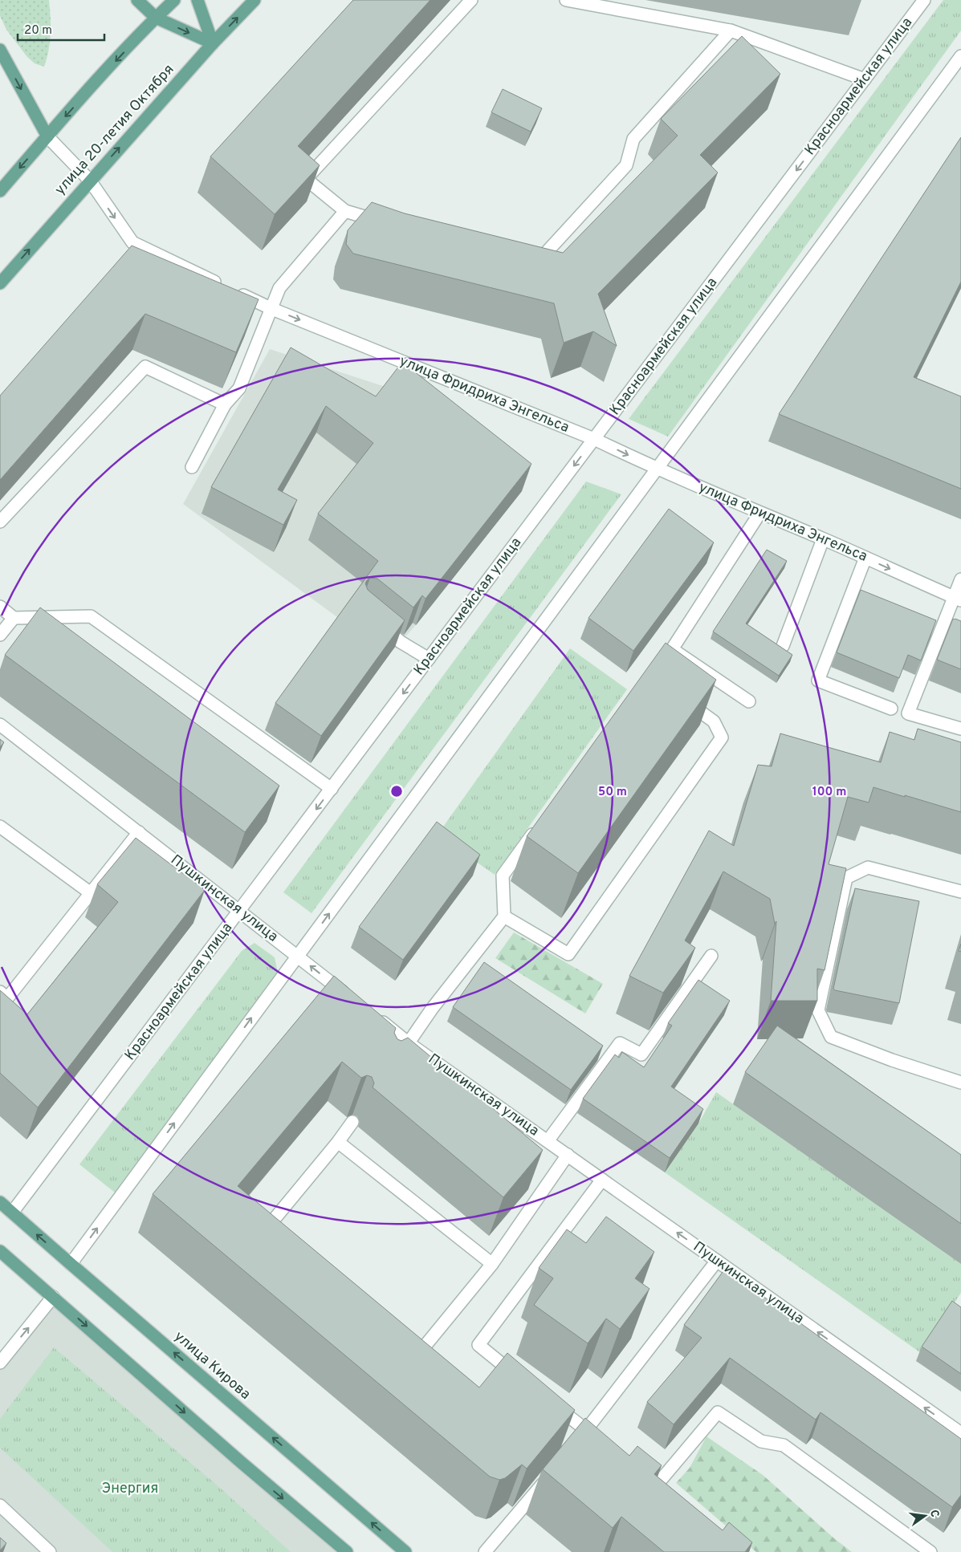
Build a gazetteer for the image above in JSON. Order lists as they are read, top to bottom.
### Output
{
  "streets": {
    "main road": ["улица 20-летия Октября", "улица Кирова"],
    "street": ["Красноармейская улица", "улица Фридриха Энгельса", "Пушкинская улица"]
  },
  "crossings": [
    ["Красноармейская улица", "улица Фридриха Энгельса"],
    ["Красноармейская улица", "Пушкинская улица"],
    ["Красноармейская улица", "улица Кирова"],
    ["улица 20-летия Октября", "улица Фридриха Энгельса"]
  ],
  "one_way": ["улица Фридриха Энгельса", "Пушкинская улица"],
  "parks": ["Энергия"],
  "scale_bar": "20 m",
  "north": "right",
  "rings": ["50 m", "100 m"]
}
